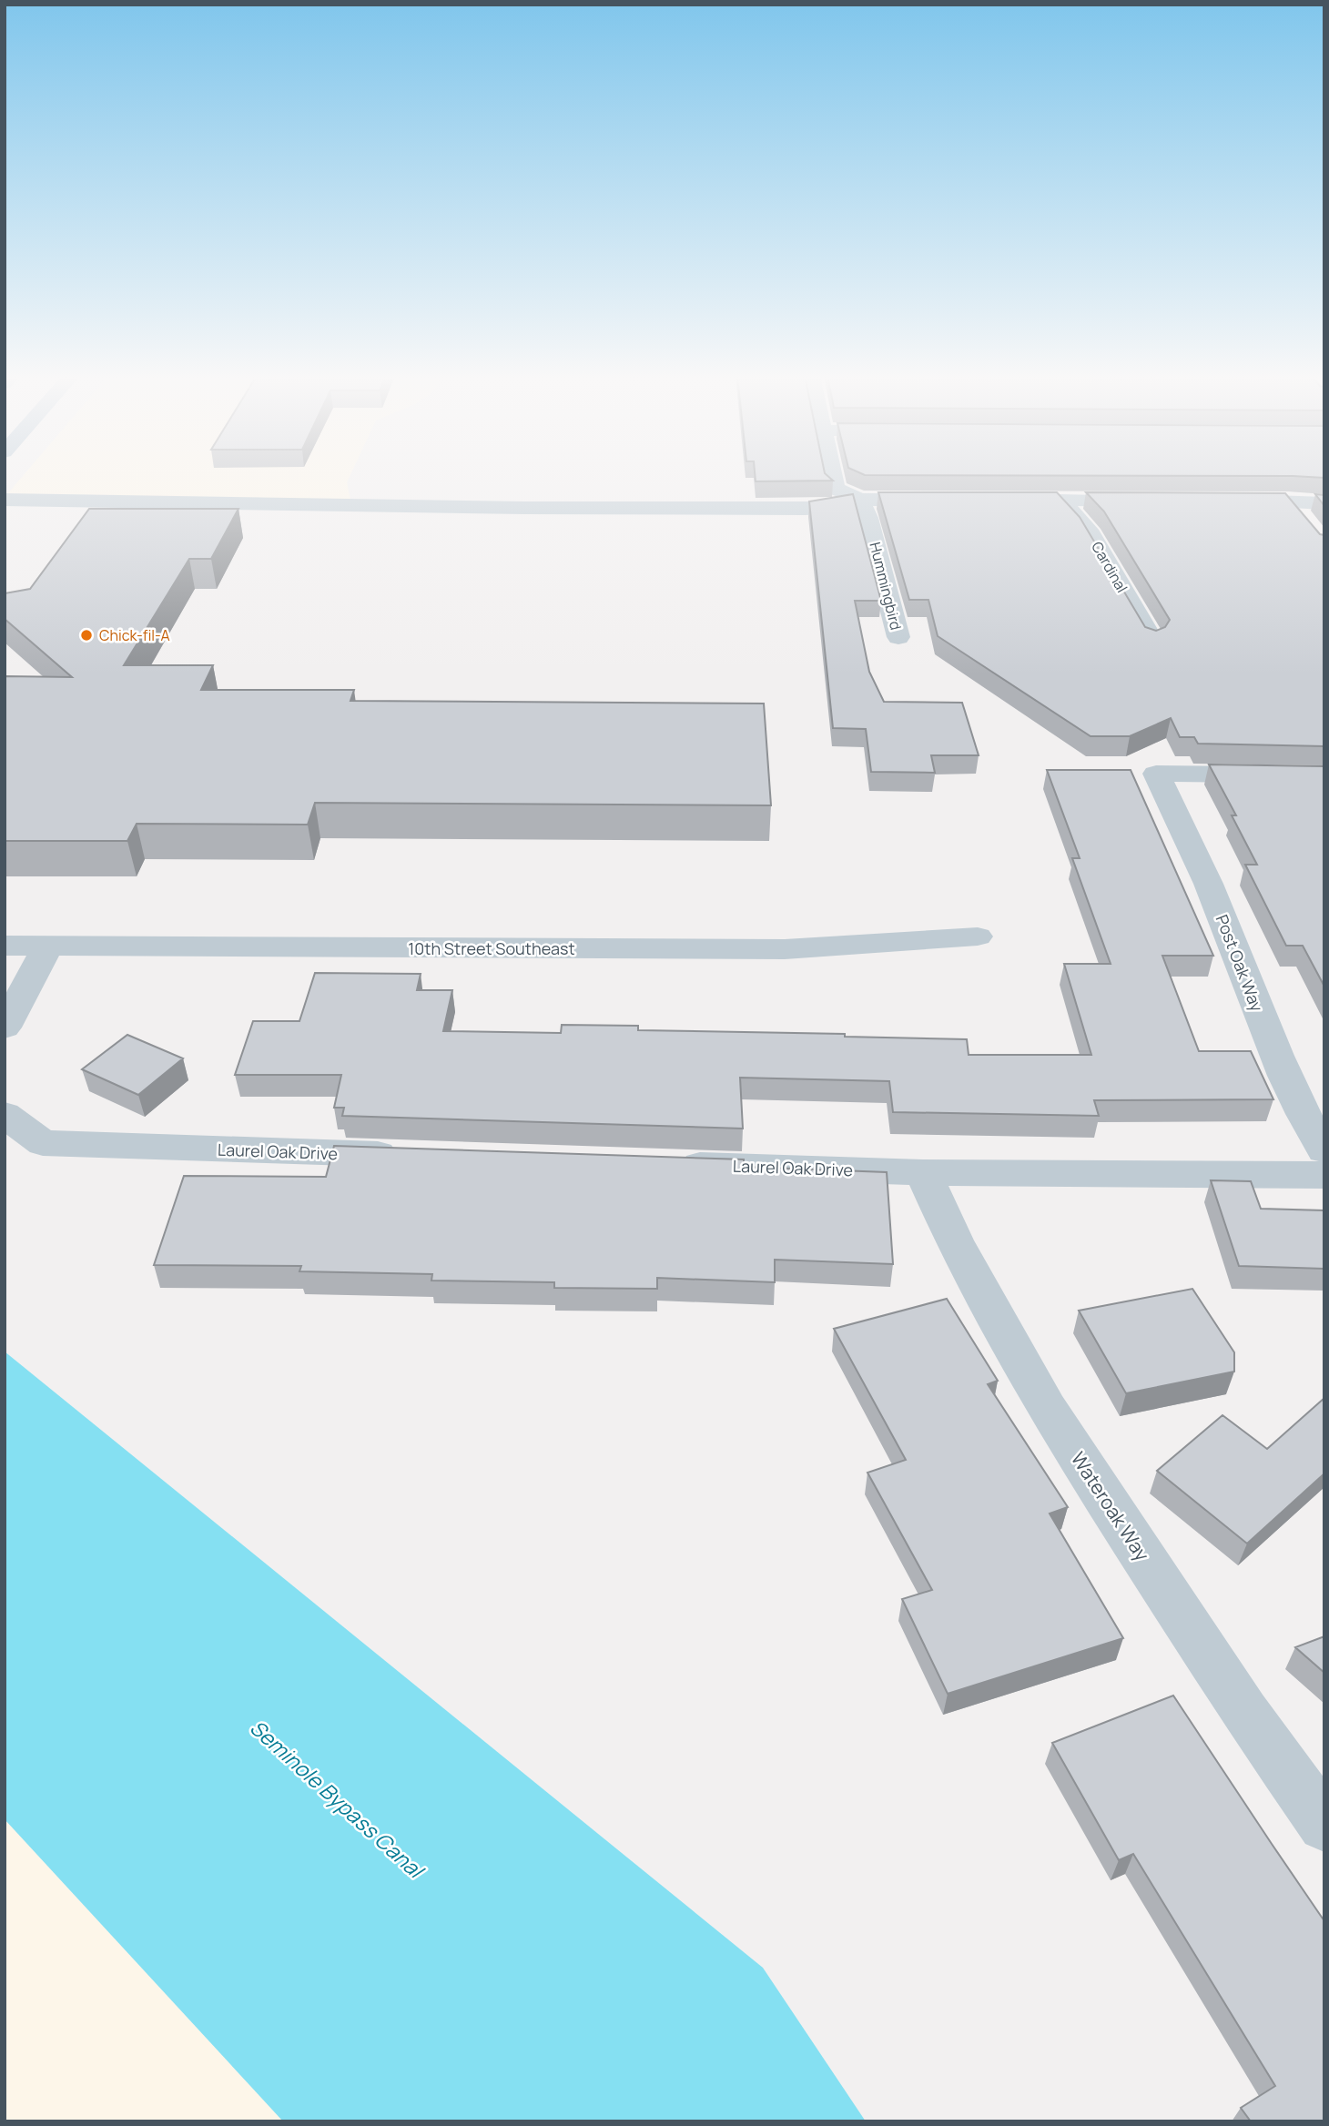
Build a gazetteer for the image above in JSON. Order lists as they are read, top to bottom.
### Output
{
  "streets": {
    "street": [
      "Cardinal",
      "Hummingbird",
      "10th Street Southeast",
      "Post Oak Way",
      "Laurel Oak Drive",
      "Wateroak Way"
    ]
  },
  "crossings": [
    ["Laurel Oak Drive", "Wateroak Way"]
  ],
  "water": ["Seminole Bypass Canal"],
  "places": ["Chick-fil-A"]
}
